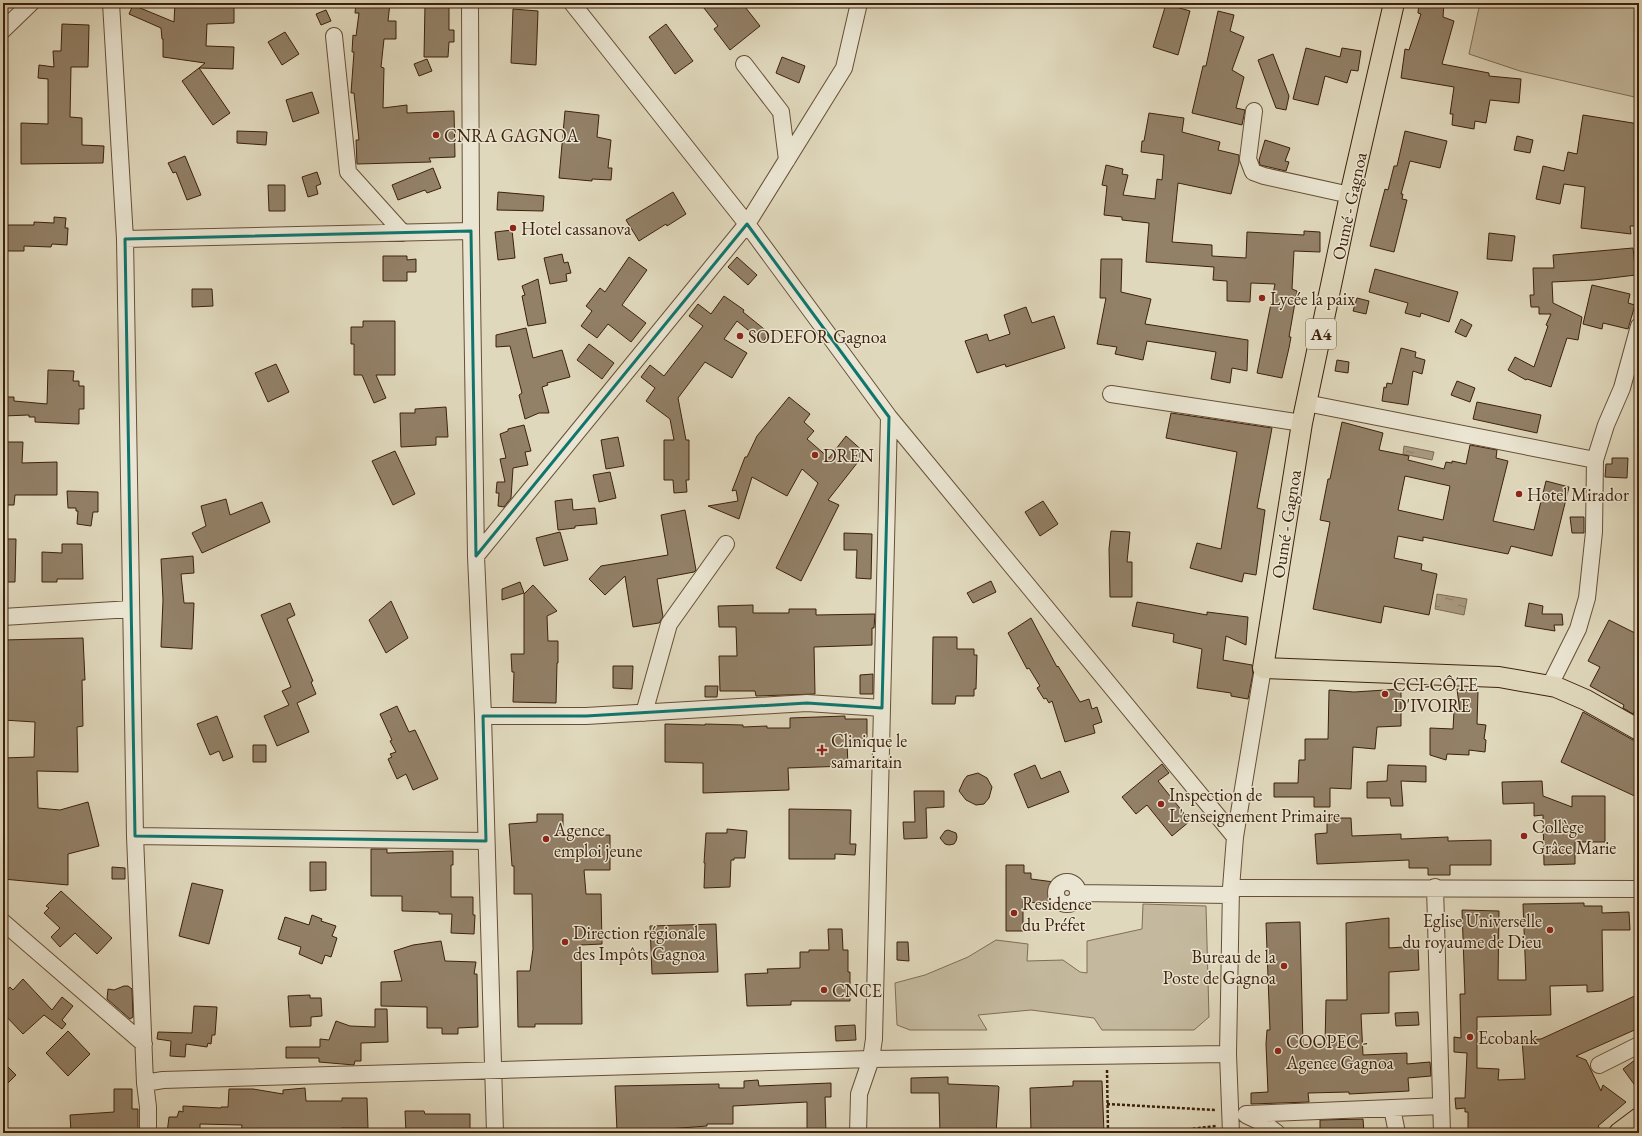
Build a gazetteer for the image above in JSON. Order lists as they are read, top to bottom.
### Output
{
  "streets": {
    "main road": ["Oumé - Gagnoa", "A4"]
  },
  "places": {
    "other": [
      "CNRA GAGNOA",
      "Hotel cassanova",
      "Lycée la paix",
      "SODEFOR Gagnoa",
      "DREN",
      "Hotel Mirador",
      "CCI-CÔTE D'IVOIRE",
      "Inspection de L'enseignement Primaire",
      "Collège Grâce Marie",
      "Agence emploi jeune",
      "Residence du Préfet",
      "Eglise Universelle du royaume de Dieu",
      "Direction régionale des Impôts Gagnoa",
      "Bureau de la Poste de Gagnoa",
      "CNCE",
      "Ecobank",
      "COOPEC - Agence Gagnoa"
    ],
    "health": ["Clinique le samaritain"]
  }
}
